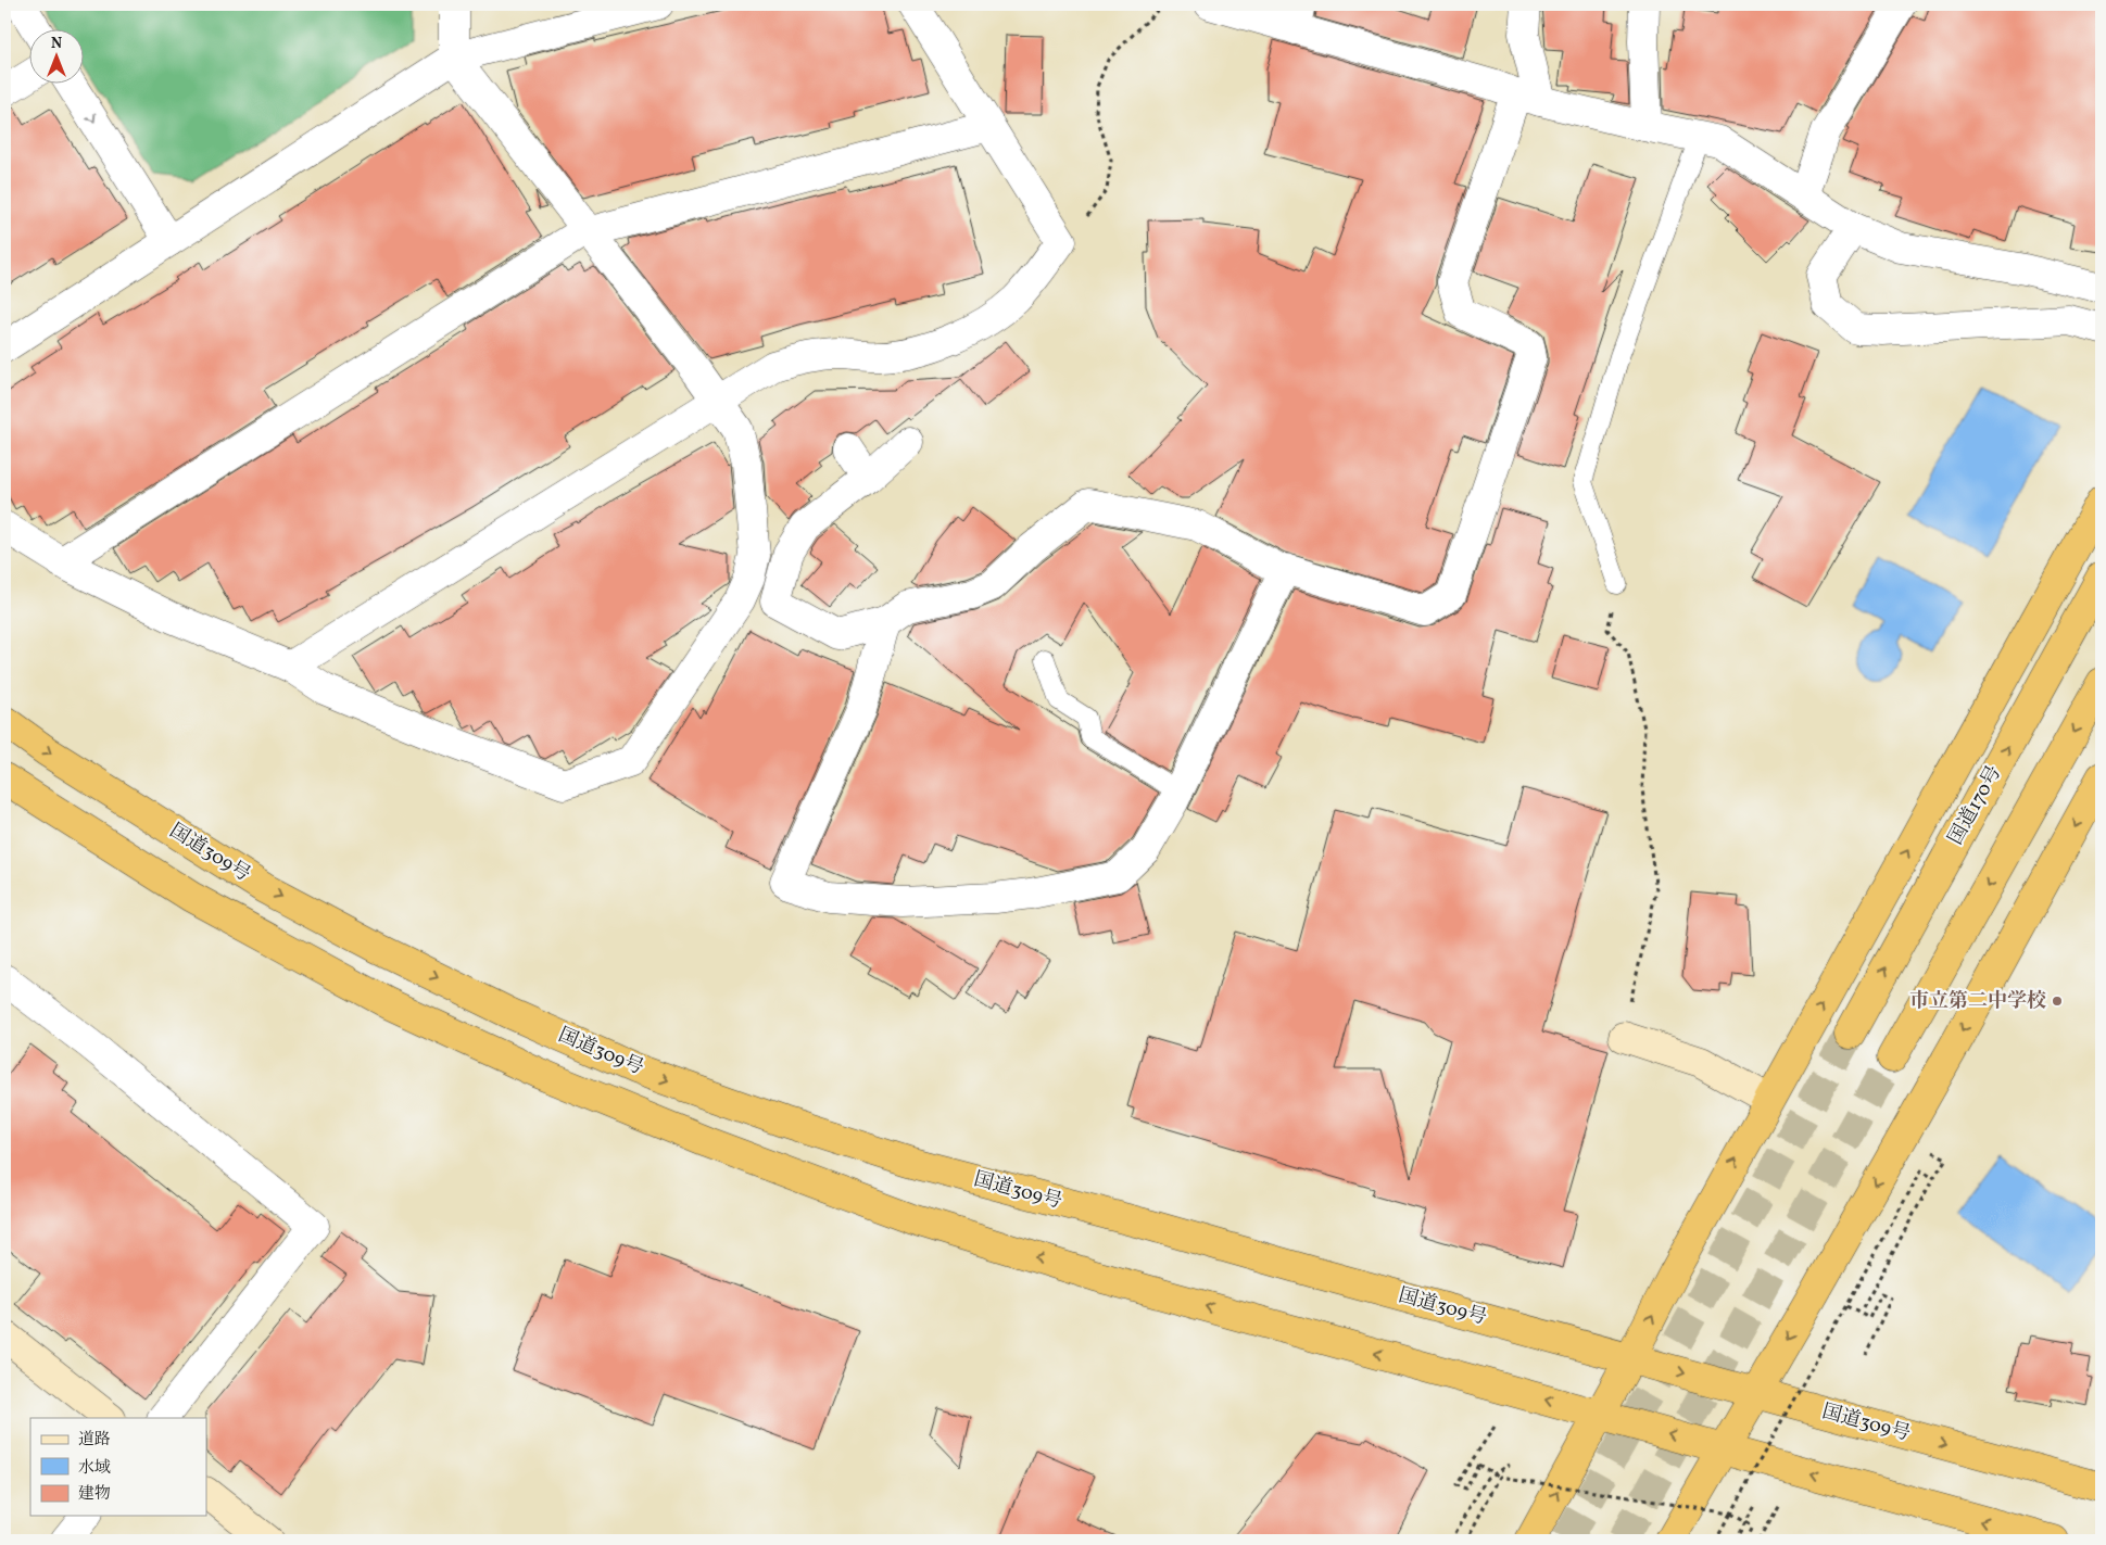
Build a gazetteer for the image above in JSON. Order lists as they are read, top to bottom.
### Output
{
  "streets": {
    "highway": ["国道170号", "国道309号"]
  },
  "places": ["市立第二中学校"],
  "legend": ["道路", "水域", "建物"],
  "north": "top"
}
